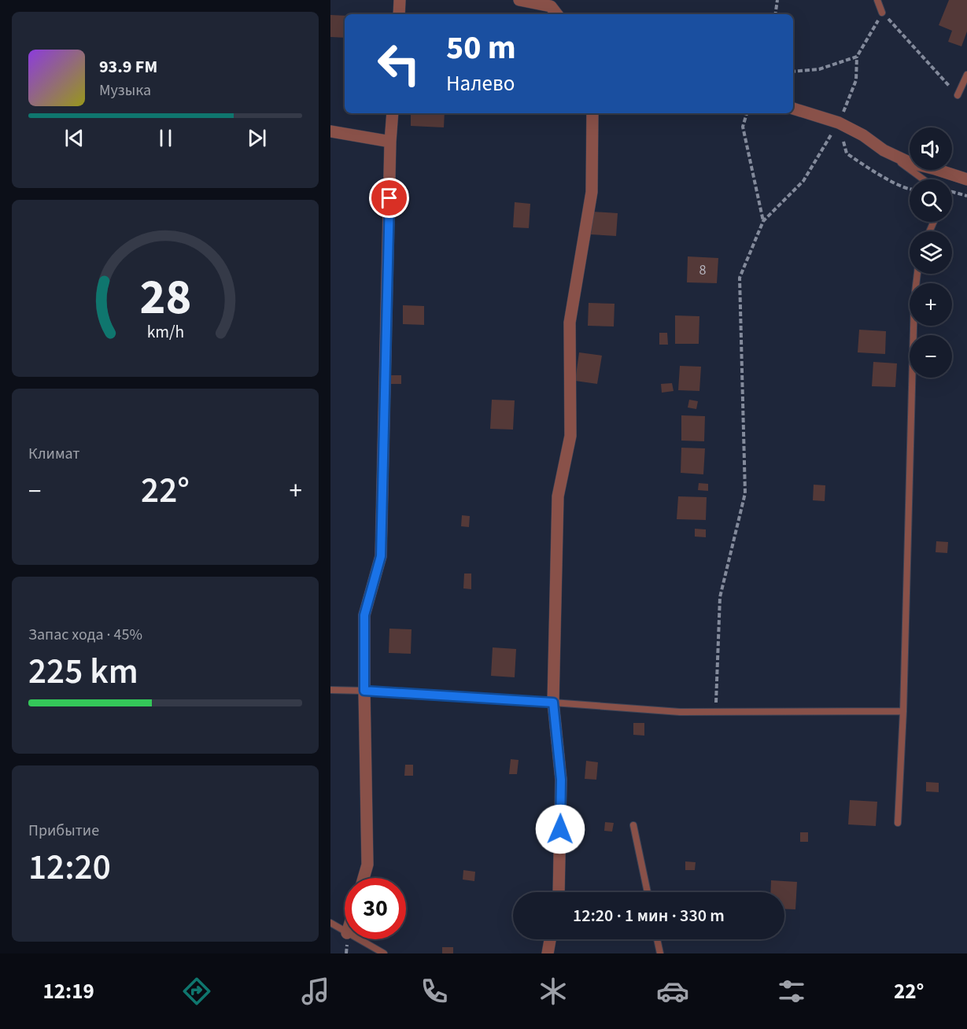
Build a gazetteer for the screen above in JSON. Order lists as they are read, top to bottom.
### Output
{
  "house_numbers": ["8"],
  "page": {
    "turn": ["50 m", "Налево"],
    "song": ["93.9 FM", "Музыка"],
    "map_buttons": ["+", "−"],
    "tile": [
      "Климат",
      ["Запас хода · 45%", "225 km"],
      ["Прибытие", "12:20"]
    ],
    "heat": ["−", "22°", "+"],
    "limit": "30",
    "trip": "12:20 · 1 мин · 330 m",
    "tabs": ["12:19", "22°"],
    "gauge": ["28", "km/h"]
  }
}
